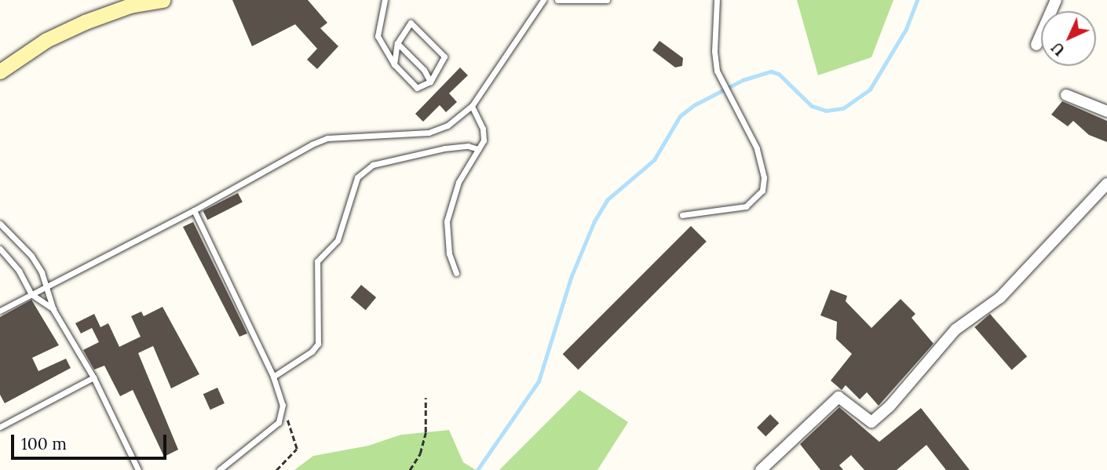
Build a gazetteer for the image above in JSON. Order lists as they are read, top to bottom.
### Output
{
  "scale_bar": "100 m",
  "north": "bottom left"
}
